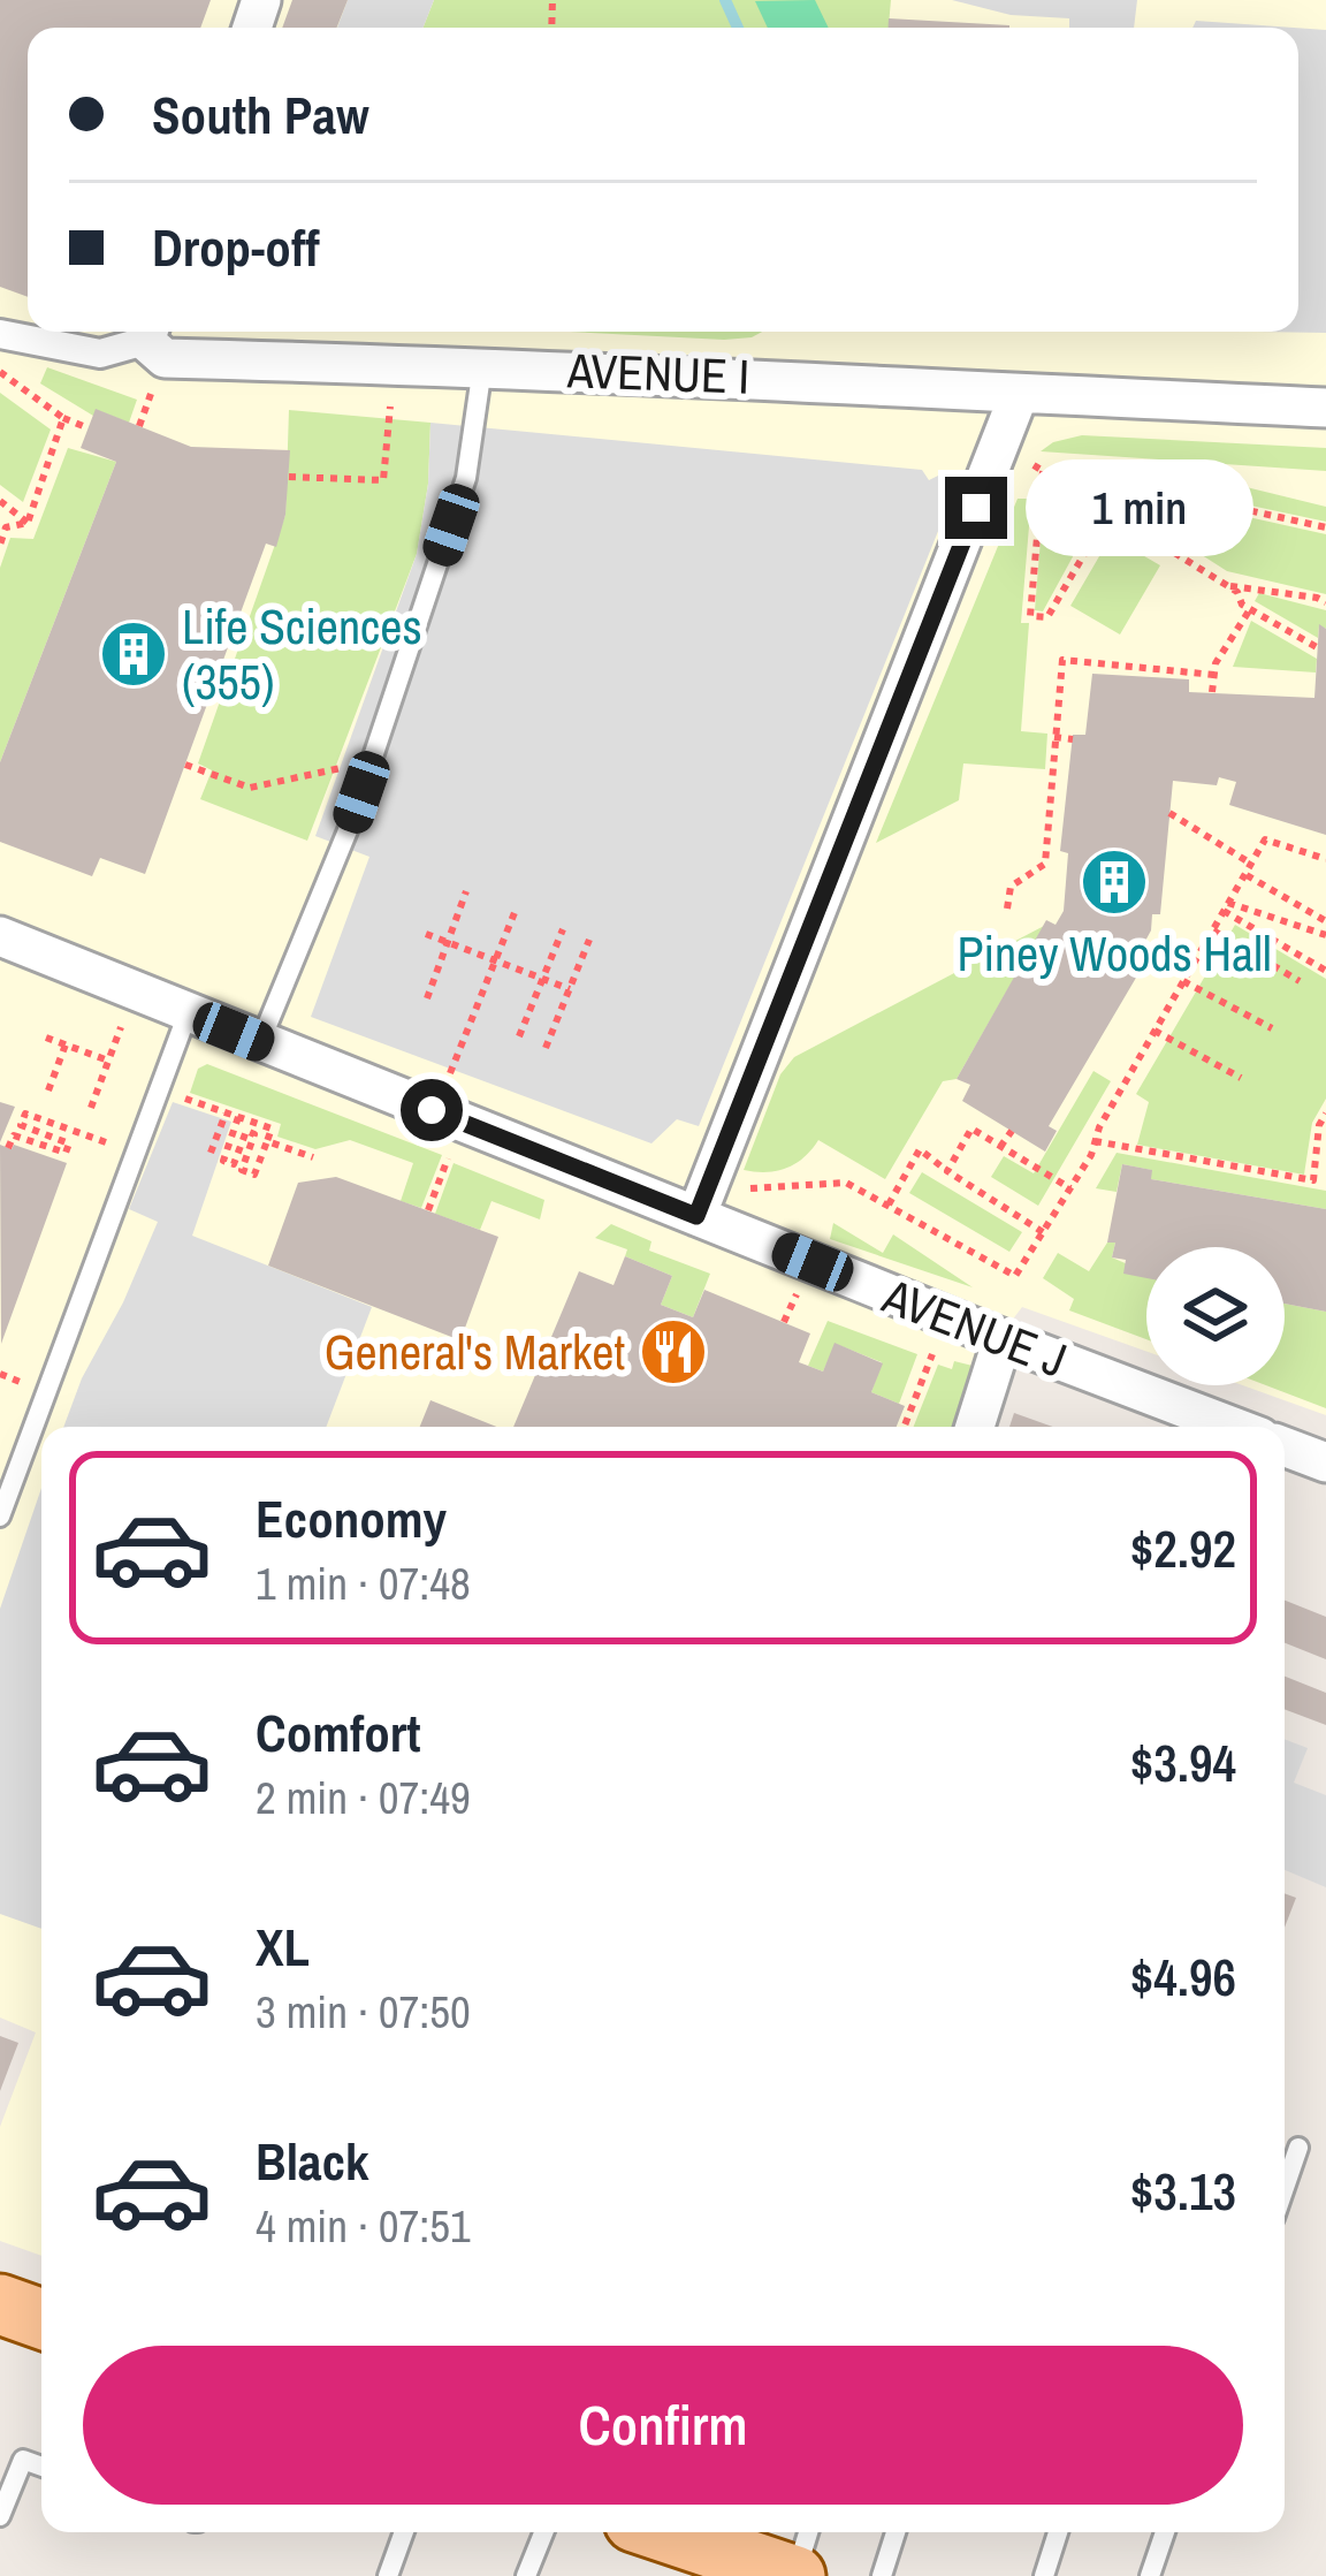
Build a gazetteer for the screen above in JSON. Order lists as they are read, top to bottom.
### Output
{
  "streets": {
    "street": ["AVENUE I", "AVENUE J"]
  },
  "places": {
    "building": ["Life Sciences (355)", "Piney Woods Hall"],
    "restaurant": ["General's Market"]
  },
  "page": {
    "banner": ["South Paw", "Drop-off"],
    "bubble": "1 min",
    "list": [
      {
        "name": "Economy",
        "note": "1 min · 07:48",
        "value": "$2.92"
      },
      {
        "name": "Comfort",
        "note": "2 min · 07:49",
        "value": "$3.94"
      },
      {
        "name": "XL",
        "note": "3 min · 07:50",
        "value": "$4.96"
      },
      {
        "name": "Black",
        "note": "4 min · 07:51",
        "value": "$3.13"
      }
    ],
    "buttons": "Confirm"
  }
}
